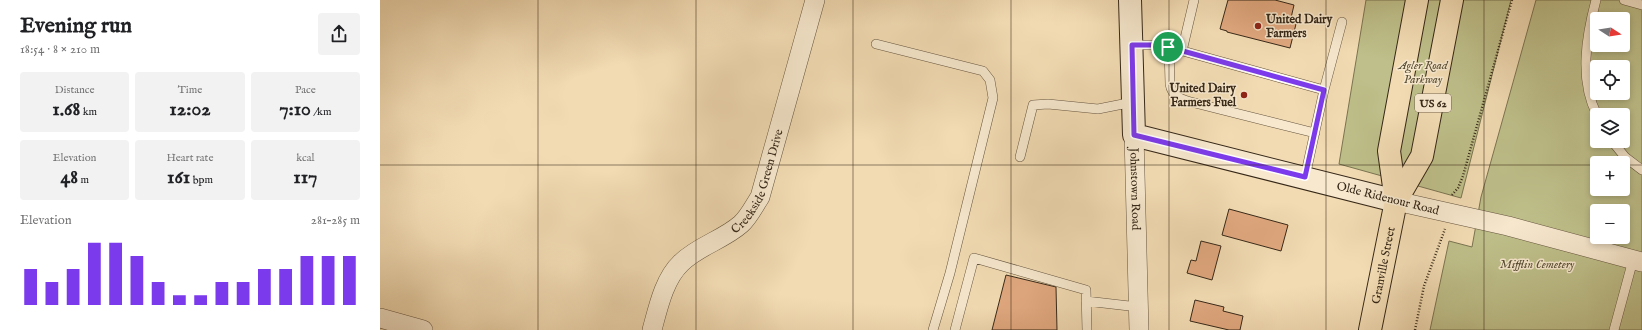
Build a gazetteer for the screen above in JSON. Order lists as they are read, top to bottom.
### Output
{
  "streets": {
    "highway": ["US 62", "Granville Street"],
    "street": ["Creekside Green Drive", "Johnstown Road", "Olde Ridenour Road"]
  },
  "crossings": [
    ["US 62", "Olde Ridenour Road"],
    ["US 62", "Granville Street"],
    ["Johnstown Road", "Olde Ridenour Road"],
    ["Olde Ridenour Road", "Granville Street"]
  ],
  "parks": ["Agler Road Parkway", "Mifflin Cemetery"],
  "places": ["United Dairy Farmers", "United Dairy Farmers Fuel"],
  "north": "right",
  "page": {
    "heading": ["Evening run", "18:54 · 8 × 210 m"],
    "map_buttons": ["+", "−"],
    "stats": [
      ["Distance", "1.68 km"],
      ["Time", "12:02"],
      ["Pace", "7:10 /km"],
      ["Elevation", "48 m"],
      ["Heart rate", "161 bpm"],
      ["kcal", "117"]
    ],
    "chart": ["Elevation", "281–285 m"]
  }
}
